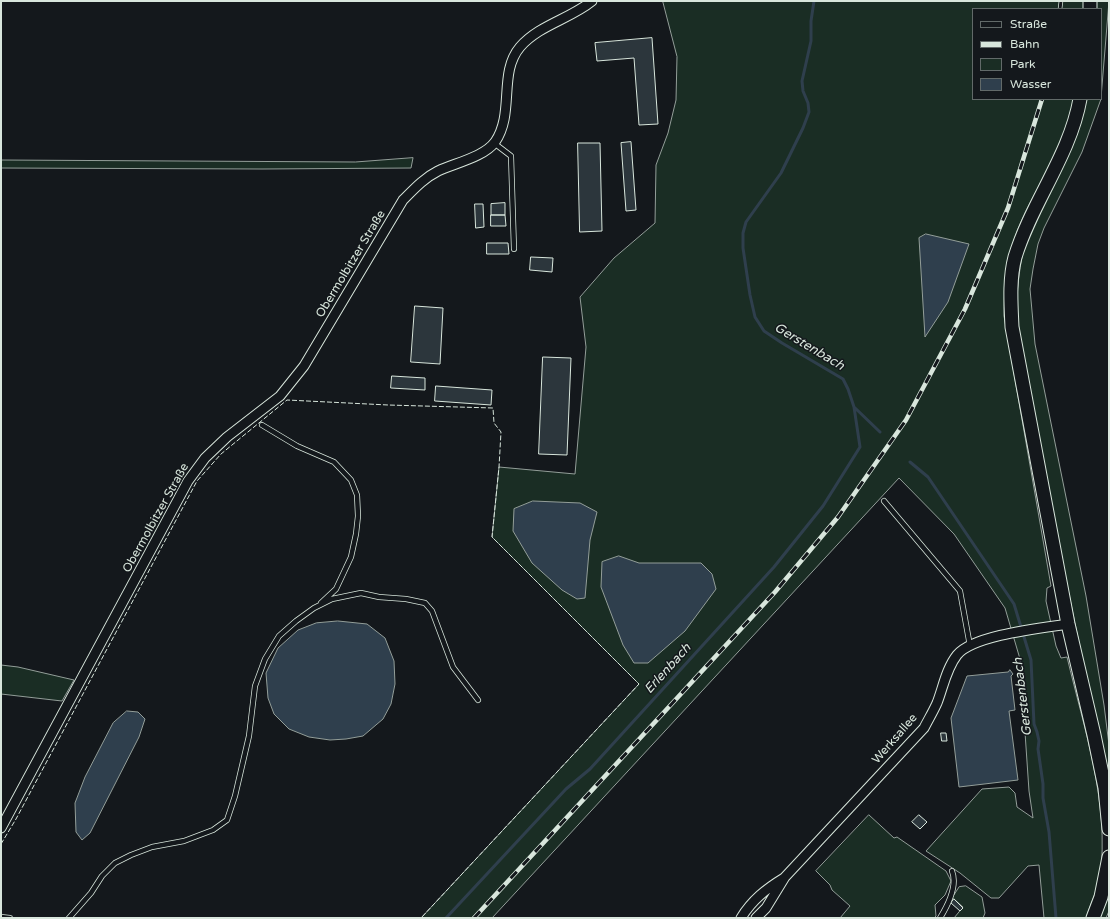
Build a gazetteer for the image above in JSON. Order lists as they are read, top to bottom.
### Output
{
  "streets": {
    "street": ["Obermolbitzer Straße", "Werksallee"]
  },
  "water": ["Gerstenbach", "Erlenbach"],
  "legend": [
    "Straße",
    "Bahn",
    "Park",
    "Wasser"
  ]
}
